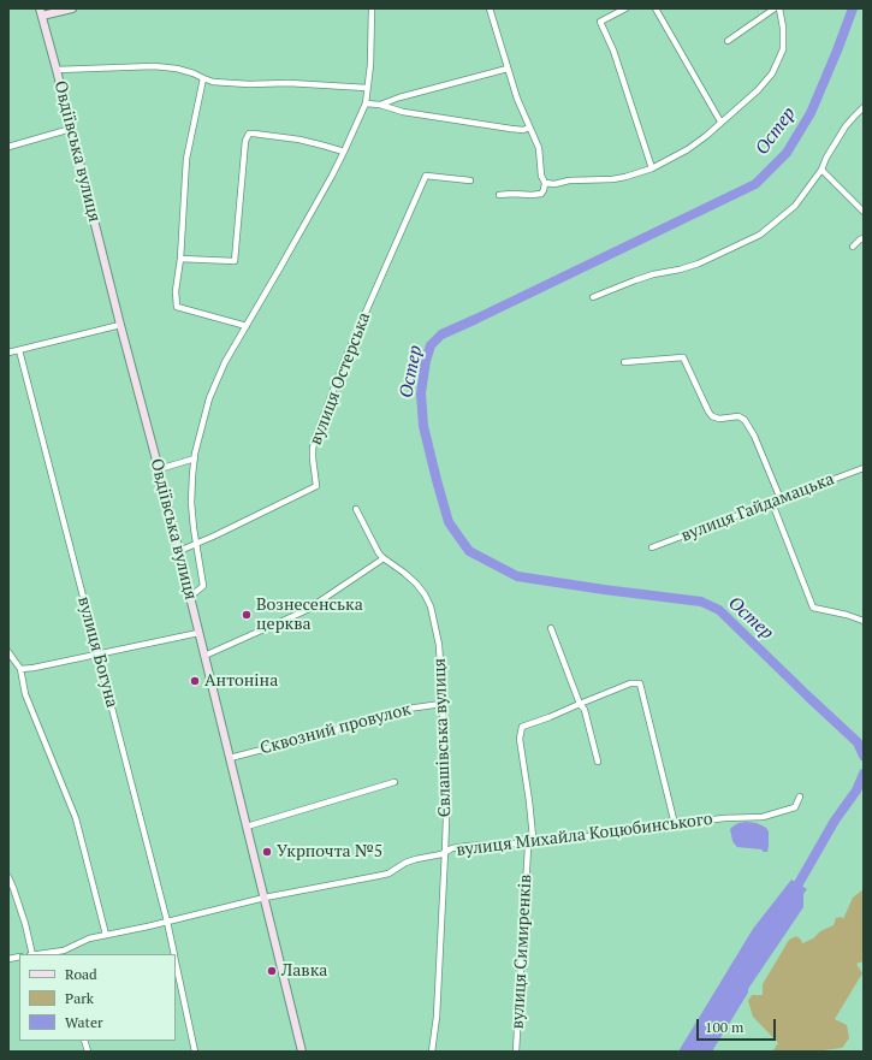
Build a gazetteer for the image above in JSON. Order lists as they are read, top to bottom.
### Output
{
  "streets": {
    "main road": ["Овдіївська вулиця"],
    "street": [
      "вулиця Остерська",
      "вулиця Гайдамацька",
      "вулиця Богуна",
      "Сквозний провулок",
      "Євлашівська вулиця",
      "вулиця Михайла Коцюбинського",
      "вулиця Симиренків"
    ]
  },
  "crossings": [
    ["Овдіївська вулиця", "вулиця Остерська"],
    ["Овдіївська вулиця", "Сквозний провулок"],
    ["Овдіївська вулиця", "вулиця Михайла Коцюбинського"],
    ["вулиця Богуна", "вулиця Михайла Коцюбинського"],
    ["Сквозний провулок", "Євлашівська вулиця"],
    ["Євлашівська вулиця", "вулиця Михайла Коцюбинського"],
    ["вулиця Михайла Коцюбинського", "вулиця Симиренків"]
  ],
  "water": ["Остер"],
  "places": [
    "Вознесенська церква",
    "Антоніна",
    "Укрпочта №5",
    "Лавка"
  ],
  "legend": ["Road", "Park", "Water"],
  "scale_bar": "100 m"
}
